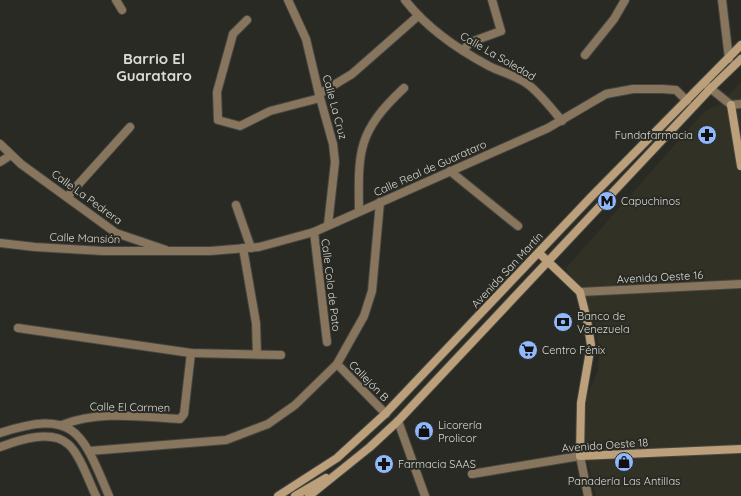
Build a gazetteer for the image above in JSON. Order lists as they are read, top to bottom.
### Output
{
  "streets": {
    "main road": ["Avenida San Martín", "Avenida Oeste 18"],
    "street": [
      "Calle La Soledad",
      "Calle La Cruz",
      "Calle Real de Guarataro",
      "Calle La Pedrera",
      "Calle Mansión",
      "Avenida Oeste 16",
      "Calle Cola de Pato",
      "Callejón B",
      "Calle El Carmen"
    ]
  },
  "crossings": [
    ["Calle La Soledad", "Calle Real de Guarataro"],
    ["Calle La Cruz", "Calle Real de Guarataro"],
    ["Calle Real de Guarataro", "Calle La Pedrera"],
    ["Calle Real de Guarataro", "Calle Mansión"],
    ["Calle Real de Guarataro", "Avenida San Martín"],
    ["Calle Real de Guarataro", "Calle Cola de Pato"],
    ["Calle La Pedrera", "Calle Mansión"],
    ["Avenida San Martín", "Callejón B"]
  ],
  "districts": ["Barrio El Guarataro"],
  "places": {
    "pharmacy": ["Fundafarmacia", "Farmacia SAAS"],
    "metro station": ["Capuchinos"],
    "bank": ["Banco de Venezuela"],
    "supermarket": ["Centro Fénix"],
    "shop": ["Licorería Prolicor", "Panadería Las Antillas"]
  }
}
